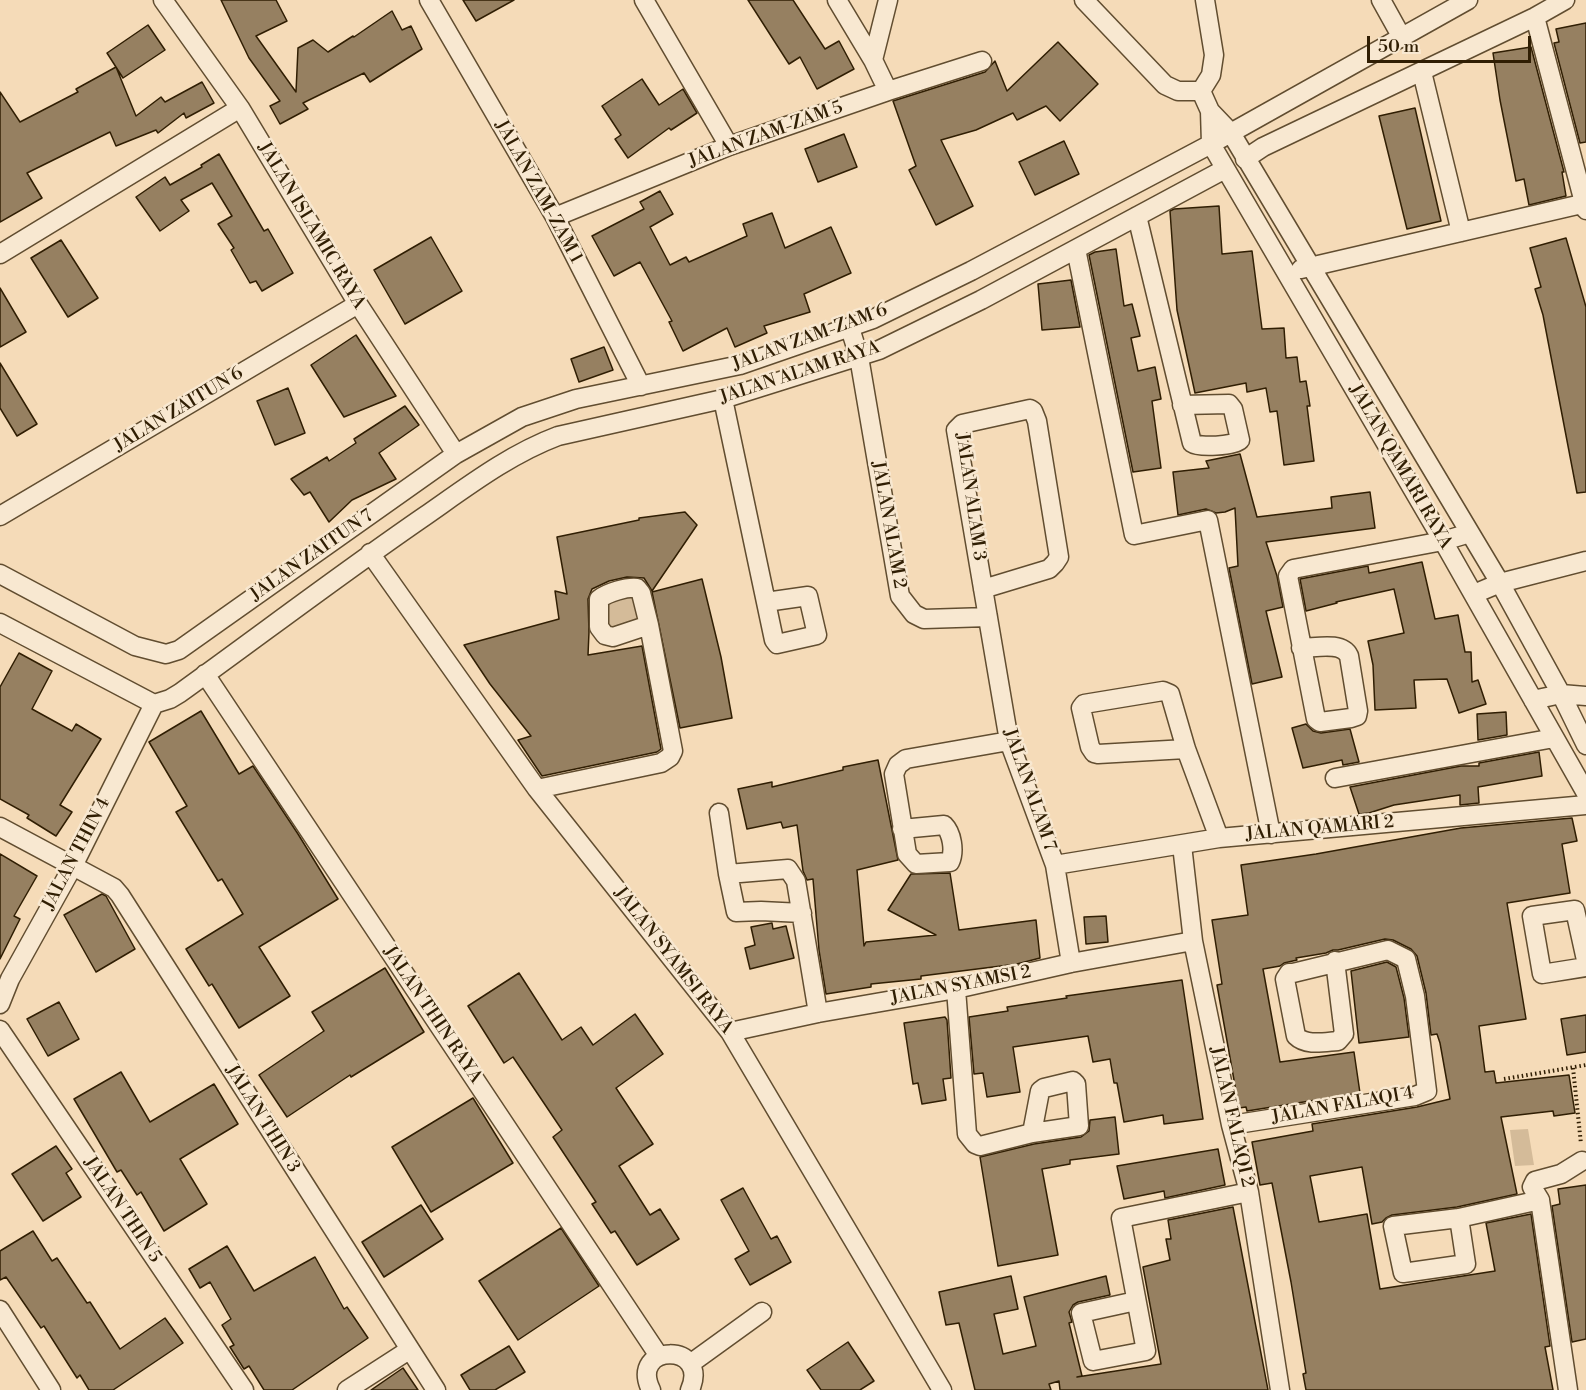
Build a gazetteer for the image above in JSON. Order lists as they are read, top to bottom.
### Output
{
  "streets": {
    "street": [
      "JALAN ZAM-ZAM 5",
      "JALAN ZAM-ZAM 1",
      "JALAN ISLAMIC RAYA",
      "JALAN ZAM-ZAM 6",
      "JALAN ALAM RAYA",
      "JALAN ZAITUN 6",
      "JALAN QAMARI RAYA",
      "JALAN ALAM 3",
      "JALAN ALAM 2",
      "JALAN ZAITUN 7",
      "JALAN ALAM 7",
      "JALAN QAMARI 2",
      "JALAN THIN 4",
      "JALAN SYAMSI RAYA",
      "JALAN SYAMSI 2",
      "JALAN THIN RAYA",
      "JALAN FALAQI 4",
      "JALAN FALAQI 2",
      "JALAN THIN 3",
      "JALAN THIN 5"
    ]
  },
  "crossings": [
    ["JALAN ZAM-ZAM 5", "JALAN ZAM-ZAM 1"],
    ["JALAN ZAM-ZAM 1", "JALAN ZAM-ZAM 6"],
    ["JALAN ISLAMIC RAYA", "JALAN ZAM-ZAM 6"],
    ["JALAN ISLAMIC RAYA", "JALAN ZAITUN 6"],
    ["JALAN ISLAMIC RAYA", "JALAN ZAITUN 7"],
    ["JALAN ZAM-ZAM 6", "JALAN QAMARI RAYA"],
    ["JALAN ZAM-ZAM 6", "JALAN ALAM 2"],
    ["JALAN ZAM-ZAM 6", "JALAN ZAITUN 7"],
    ["JALAN ALAM RAYA", "JALAN QAMARI RAYA"],
    ["JALAN ALAM RAYA", "JALAN ALAM 2"],
    ["JALAN ALAM RAYA", "JALAN THIN 4"],
    ["JALAN ALAM RAYA", "JALAN SYAMSI RAYA"],
    ["JALAN ALAM RAYA", "JALAN THIN RAYA"],
    ["JALAN ALAM 3", "JALAN ALAM 2"],
    ["JALAN ALAM 3", "JALAN ALAM 7"],
    ["JALAN ALAM 2", "JALAN ALAM 7"],
    ["JALAN ALAM 7", "JALAN QAMARI 2"],
    ["JALAN ALAM 7", "JALAN SYAMSI 2"],
    ["JALAN QAMARI 2", "JALAN FALAQI 2"],
    ["JALAN THIN 4", "JALAN THIN 3"],
    ["JALAN SYAMSI RAYA", "JALAN SYAMSI 2"],
    ["JALAN SYAMSI 2", "JALAN FALAQI 2"],
    ["JALAN FALAQI 4", "JALAN FALAQI 2"]
  ],
  "scale_bar": "50 m"
}
